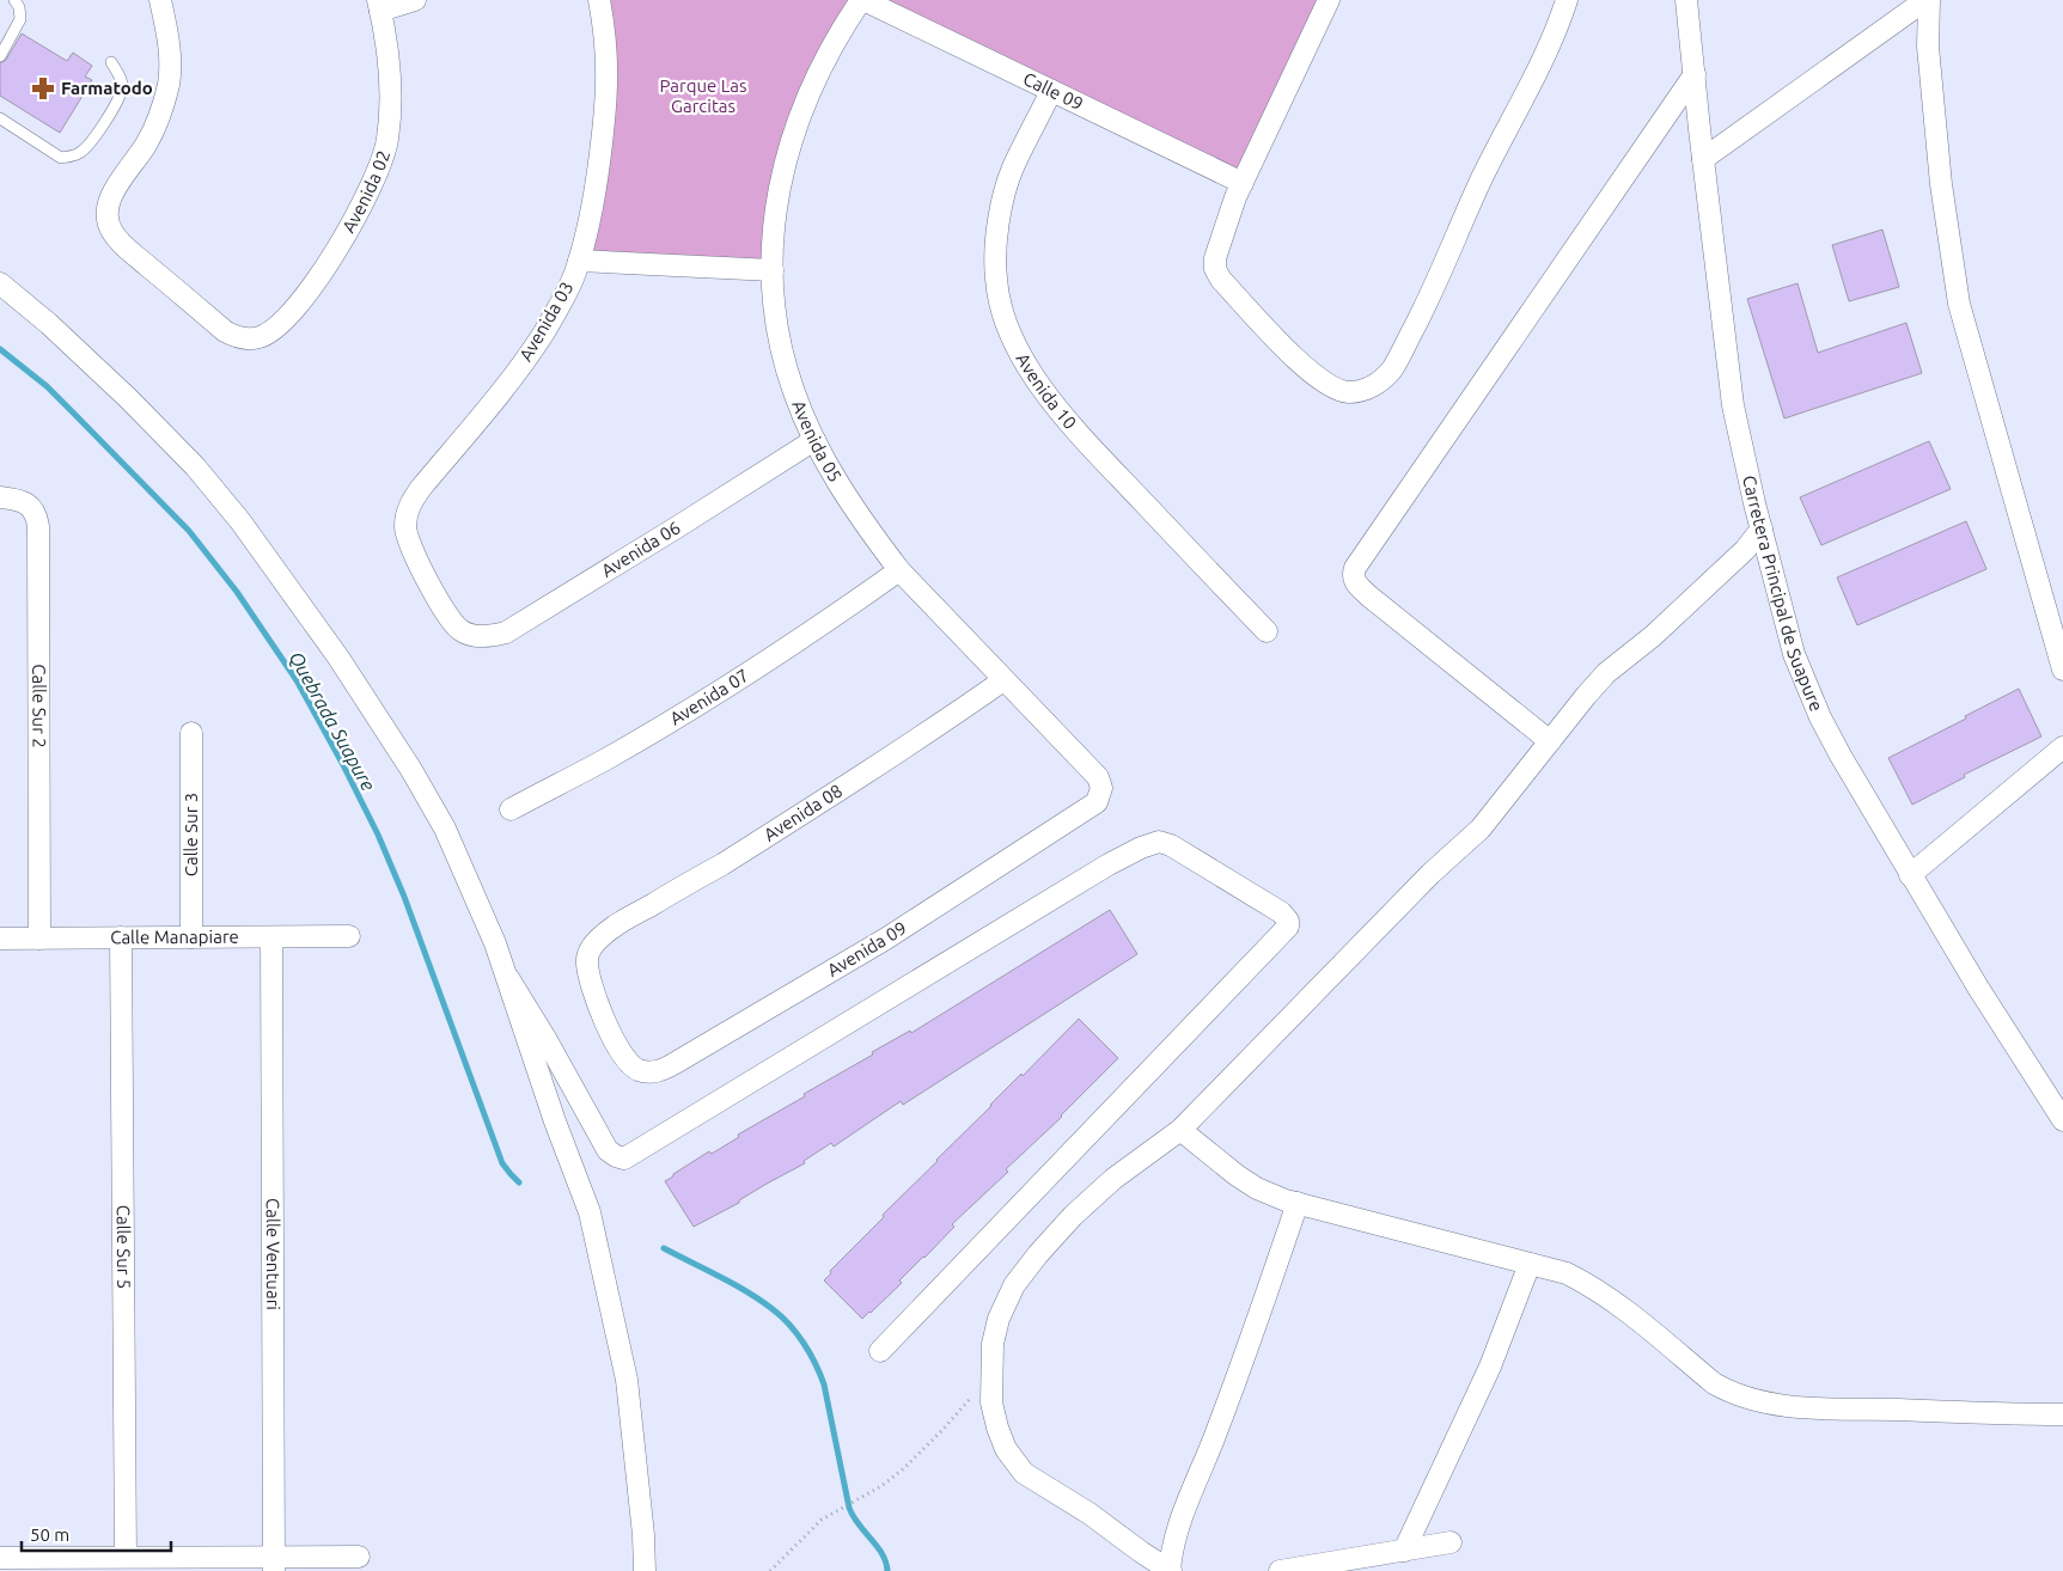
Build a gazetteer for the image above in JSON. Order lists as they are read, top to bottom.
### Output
{
  "streets": {
    "street": [
      "Calle 09",
      "Avenida 02",
      "Avenida 03",
      "Avenida 10",
      "Avenida 05",
      "Avenida 06",
      "Carretera Principal de Suapure",
      "Avenida 07",
      "Calle Sur 2",
      "Avenida 08",
      "Calle Sur 3",
      "Calle Manapiare",
      "Avenida 09",
      "Calle Sur 5",
      "Calle Ventuari"
    ]
  },
  "crossings": [
    ["Calle 09", "Avenida 10"],
    ["Calle 09", "Avenida 05"],
    ["Avenida 03", "Avenida 06"],
    ["Avenida 05", "Avenida 06"],
    ["Avenida 05", "Avenida 07"],
    ["Avenida 05", "Avenida 08"],
    ["Avenida 05", "Avenida 09"],
    ["Calle Sur 2", "Calle Manapiare"],
    ["Avenida 08", "Avenida 09"],
    ["Calle Sur 3", "Calle Manapiare"],
    ["Calle Manapiare", "Calle Sur 5"],
    ["Calle Manapiare", "Calle Ventuari"]
  ],
  "water": ["Quebrada Suapure"],
  "parks": ["Parque Las Garcitas"],
  "places": {
    "pharmacy": ["Farmatodo"]
  },
  "scale_bar": "50 m"
}
